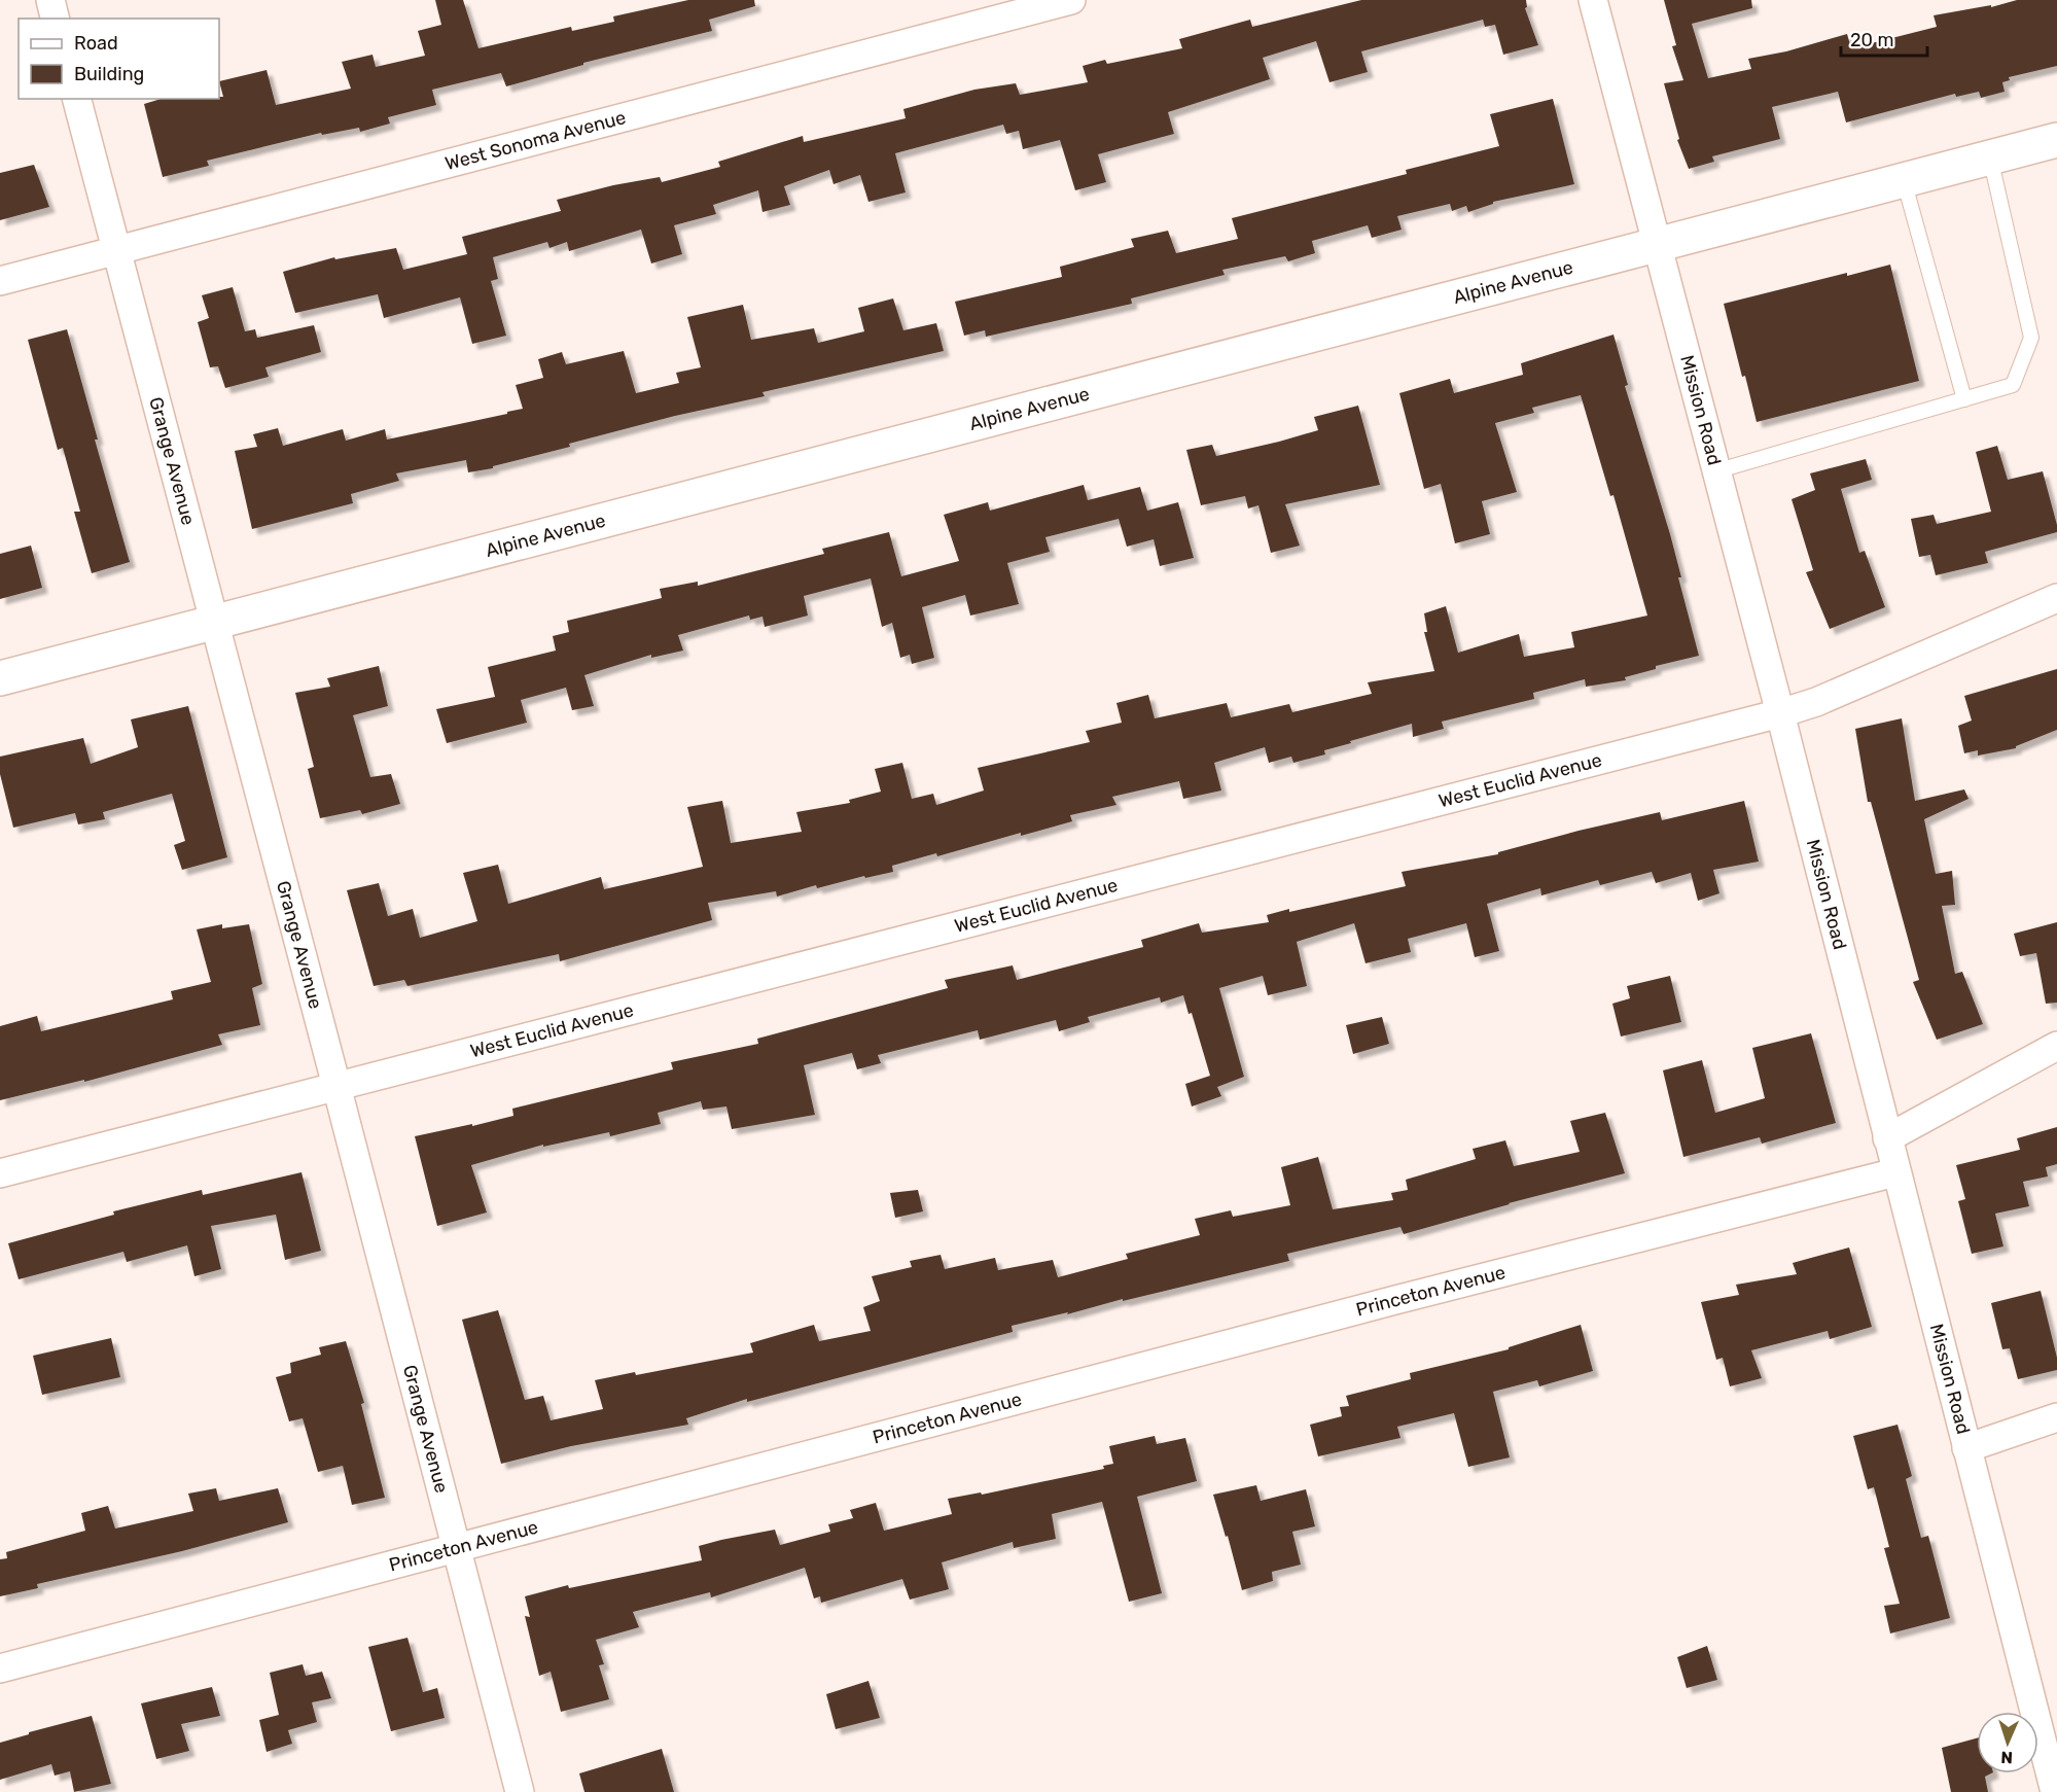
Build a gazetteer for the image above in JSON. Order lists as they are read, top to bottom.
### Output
{
  "streets": {
    "street": [
      "West Sonoma Avenue",
      "Alpine Avenue",
      "Mission Road",
      "Grange Avenue",
      "West Euclid Avenue",
      "Princeton Avenue"
    ]
  },
  "crossings": [
    ["West Sonoma Avenue", "Grange Avenue"],
    ["Alpine Avenue", "Mission Road"],
    ["Alpine Avenue", "Grange Avenue"],
    ["Mission Road", "West Euclid Avenue"],
    ["Mission Road", "Princeton Avenue"],
    ["Grange Avenue", "West Euclid Avenue"],
    ["Grange Avenue", "Princeton Avenue"]
  ],
  "legend": ["Road", "Building"],
  "scale_bar": "20 m",
  "north": "bottom"
}
